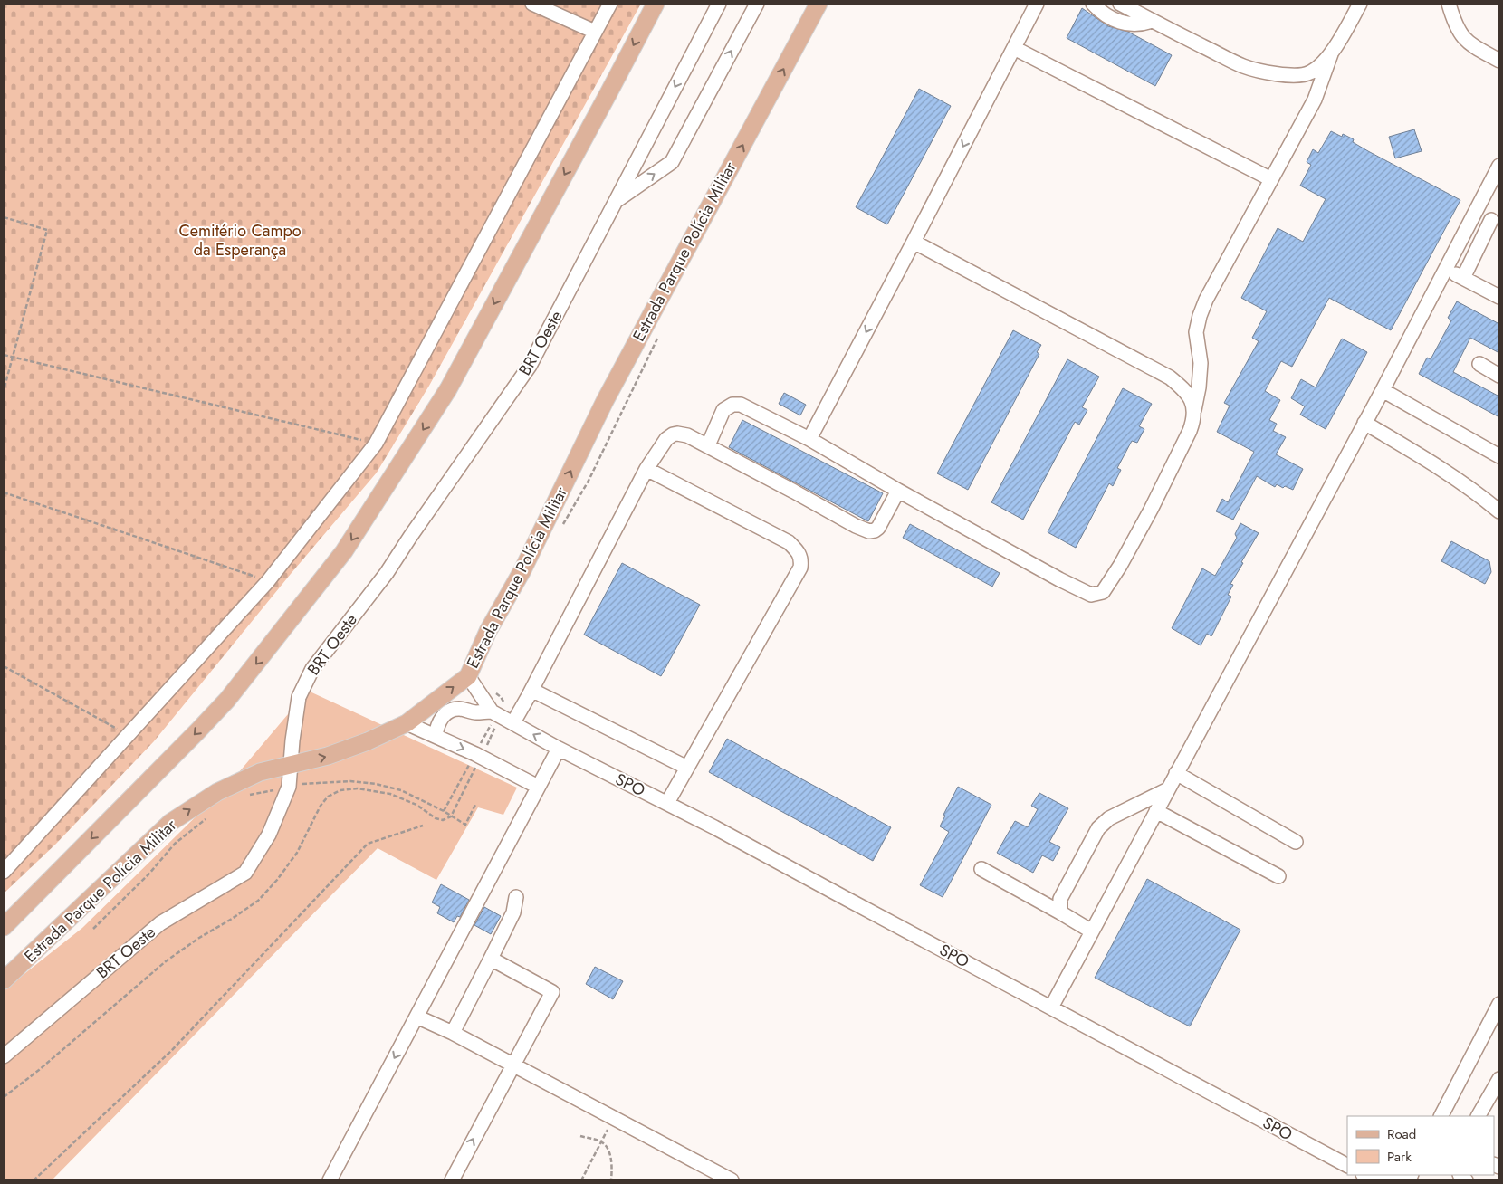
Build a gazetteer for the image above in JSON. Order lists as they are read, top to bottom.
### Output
{
  "streets": {
    "main road": ["Estrada Parque Polícia Militar"],
    "street": ["BRT Oeste", "SPO"]
  },
  "crossings": [
    ["Estrada Parque Polícia Militar", "BRT Oeste"]
  ],
  "parks": ["Cemitério Campo da Esperança"],
  "legend": ["Road", "Park"]
}
